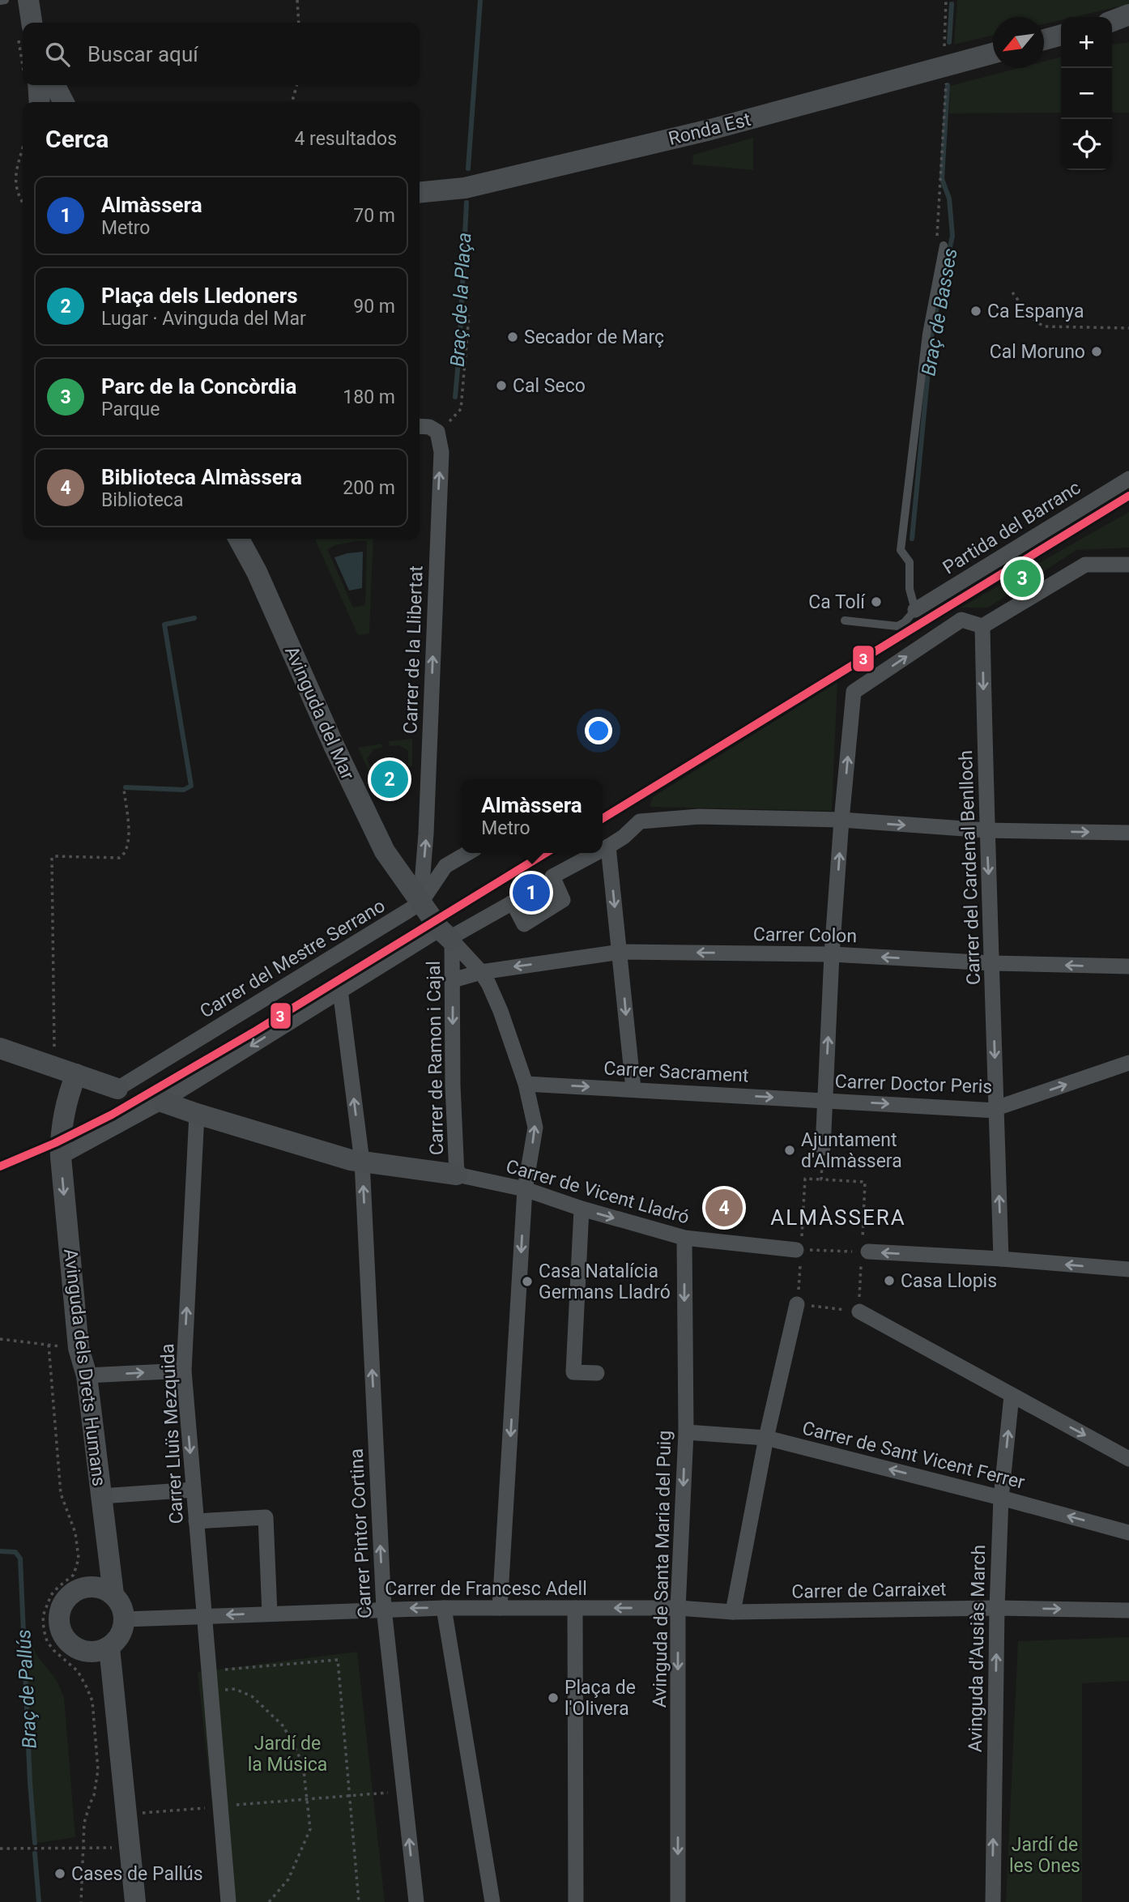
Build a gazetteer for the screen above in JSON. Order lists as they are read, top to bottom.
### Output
{
  "streets": {
    "street": [
      "Ronda Est",
      "Partida del Barranc",
      "Carrer de la Llibertat",
      "Avinguda del Mar",
      "Carrer del Cardenal Benlloch",
      "Carrer Colon",
      "Carrer del Mestre Serrano",
      "Carrer de Ramon i Cajal",
      "Carrer Sacrament",
      "Carrer Doctor Peris",
      "Carrer de Vicent Lladró",
      "Avinguda dels Drets Humans",
      "Carrer Lluïs Mezquida",
      "Carrer de Sant Vicent Ferrer",
      "Carrer Pintor Cortina",
      "Avinguda de Santa Maria del Puig",
      "Carrer de Francesc Adell",
      "Carrer de Carraixet",
      "Avinguda d'Ausiàs March"
    ]
  },
  "crossings": [
    ["Carrer de la Llibertat", "Avinguda del Mar"],
    ["Carrer de la Llibertat", "Carrer del Mestre Serrano"],
    ["Avinguda del Mar", "Carrer del Mestre Serrano"],
    ["Avinguda del Mar", "Carrer de Ramon i Cajal"],
    ["Carrer del Cardenal Benlloch", "Carrer Colon"],
    ["Carrer del Cardenal Benlloch", "Carrer Doctor Peris"],
    ["Carrer Colon", "Carrer de Ramon i Cajal"],
    ["Carrer de Ramon i Cajal", "Carrer de Vicent Lladró"],
    ["Carrer Sacrament", "Carrer Doctor Peris"],
    ["Carrer de Vicent Lladró", "Avinguda de Santa Maria del Puig"],
    ["Avinguda dels Drets Humans", "Carrer de Francesc Adell"],
    ["Carrer Lluïs Mezquida", "Carrer de Francesc Adell"],
    ["Carrer de Sant Vicent Ferrer", "Avinguda de Santa Maria del Puig"],
    ["Carrer de Sant Vicent Ferrer", "Avinguda d'Ausiàs March"],
    ["Carrer Pintor Cortina", "Carrer de Francesc Adell"],
    ["Avinguda de Santa Maria del Puig", "Carrer de Francesc Adell"],
    ["Avinguda de Santa Maria del Puig", "Carrer de Carraixet"],
    ["Carrer de Francesc Adell", "Carrer de Carraixet"],
    ["Carrer de Carraixet", "Avinguda d'Ausiàs March"]
  ],
  "one_way": [
    "Carrer de la Llibertat",
    "Carrer Sacrament",
    "Carrer Doctor Peris",
    "Avinguda dels Drets Humans",
    "Carrer de Francesc Adell",
    "Avinguda d'Ausiàs March"
  ],
  "districts": ["ALMÀSSERA"],
  "water": ["Braç de la Plaça", "Braç de Basses", "Braç de Pallús"],
  "parks": ["Jardí de la Música", "Jardí de les Ones"],
  "places": [
    "Ca Espanya",
    "Secador de Març",
    "Cal Moruno",
    "Cal Seco",
    "Ca Tolí",
    "Ajuntament d'Almàssera",
    "Casa Llopis",
    "Casa Natalícia Germans Lladró",
    "Plaça de l'Olivera",
    "Cases de Pallús"
  ],
  "lines": ["transit line 3"],
  "north": "bottom left",
  "page": {
    "map_buttons": ["+", "−"],
    "search": "Buscar aquí",
    "heading": ["Cerca", "4 resultados"],
    "list": [
      {
        "mark": "1",
        "name": "Almàssera",
        "note": "Metro",
        "value": "70 m"
      },
      {
        "mark": "2",
        "name": "Plaça dels Lledoners",
        "note": "Lugar · Avinguda del Mar",
        "value": "90 m"
      },
      {
        "mark": "3",
        "name": "Parc de la Concòrdia",
        "note": "Parque",
        "value": "180 m"
      },
      {
        "mark": "4",
        "name": "Biblioteca Almàssera",
        "note": "Biblioteca",
        "value": "200 m"
      }
    ],
    "pins": [
      "3",
      "2",
      "1",
      "4"
    ],
    "popup": ["Almàssera", "Metro"]
  }
}
